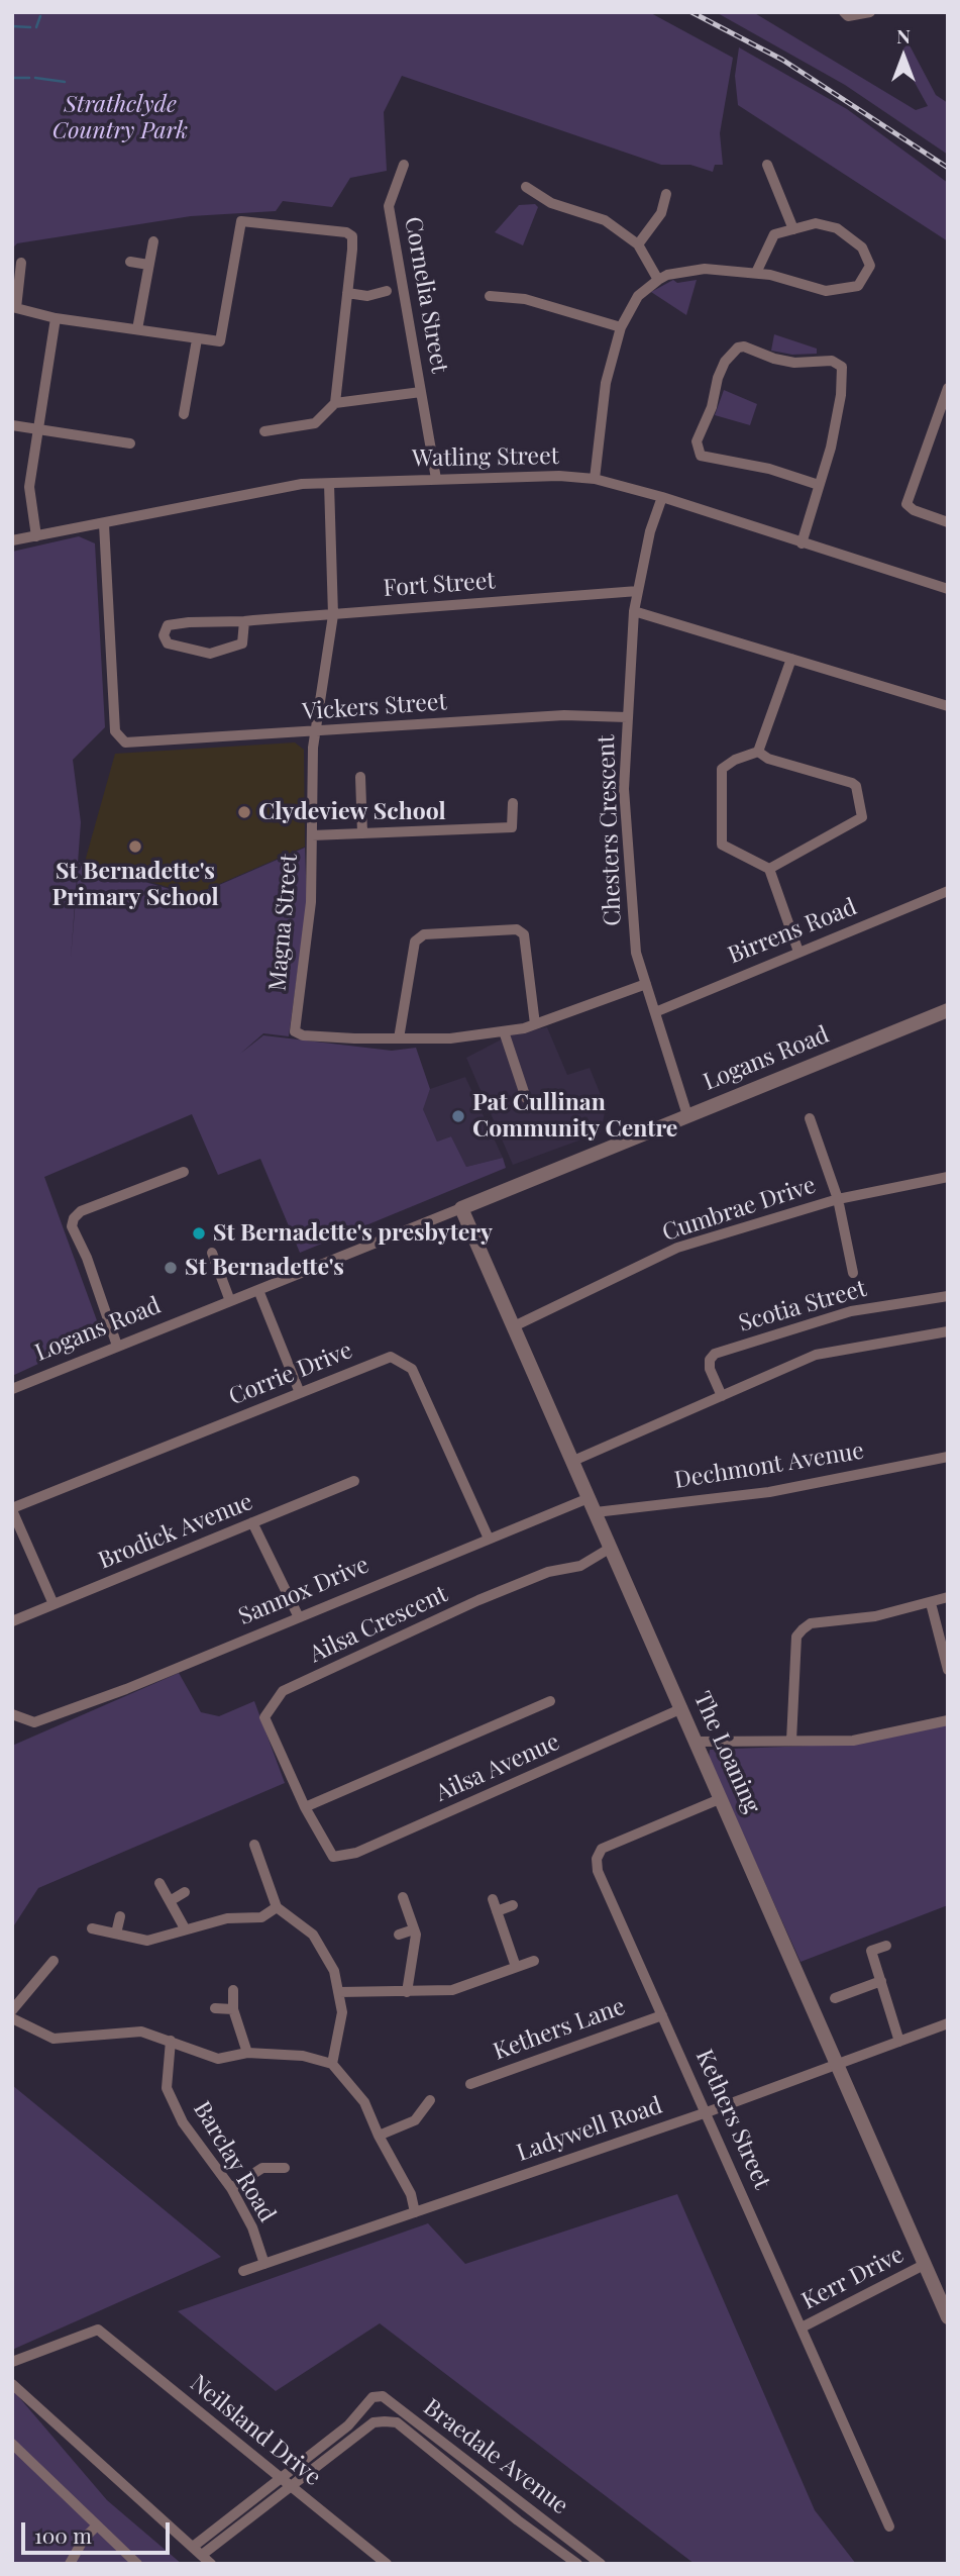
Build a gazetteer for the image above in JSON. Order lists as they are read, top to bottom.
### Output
{
  "streets": {
    "street": [
      "Cornelia Street",
      "Watling Street",
      "Fort Street",
      "Vickers Street",
      "Chesters Crescent",
      "Magna Street",
      "Birrens Road",
      "Logans Road",
      "Cumbrae Drive",
      "Scotia Street",
      "Corrie Drive",
      "Dechmont Avenue",
      "Brodick Avenue",
      "Sannox Drive",
      "Ailsa Crescent",
      "The Loaning",
      "Ailsa Avenue",
      "Kethers Lane",
      "Kethers Street",
      "Ladywell Road",
      "Barclay Road",
      "Kerr Drive",
      "Neilsland Drive",
      "Braedale Avenue"
    ]
  },
  "crossings": [
    ["Cornelia Street", "Watling Street"],
    ["Watling Street", "Vickers Street"],
    ["Watling Street", "Chesters Crescent"],
    ["Watling Street", "Magna Street"],
    ["Fort Street", "Chesters Crescent"],
    ["Fort Street", "Magna Street"],
    ["Vickers Street", "Chesters Crescent"],
    ["Vickers Street", "Magna Street"],
    ["Chesters Crescent", "Birrens Road"],
    ["Chesters Crescent", "Logans Road"],
    ["Logans Road", "The Loaning"],
    ["Cumbrae Drive", "The Loaning"],
    ["Corrie Drive", "Sannox Drive"],
    ["Dechmont Avenue", "The Loaning"],
    ["Sannox Drive", "The Loaning"],
    ["Ailsa Crescent", "The Loaning"],
    ["Ailsa Crescent", "Ailsa Avenue"],
    ["The Loaning", "Ailsa Avenue"],
    ["The Loaning", "Kethers Street"],
    ["The Loaning", "Ladywell Road"],
    ["The Loaning", "Kerr Drive"],
    ["Kethers Lane", "Kethers Street"],
    ["Kethers Street", "Ladywell Road"],
    ["Kethers Street", "Kerr Drive"],
    ["Ladywell Road", "Barclay Road"]
  ],
  "parks": ["Strathclyde Country Park"],
  "places": [
    "Clydeview School",
    "St Bernadette's Primary School",
    "Pat Cullinan Community Centre",
    "St Bernadette's presbytery",
    "St Bernadette's"
  ],
  "scale_bar": "100 m",
  "north": "top"
}
